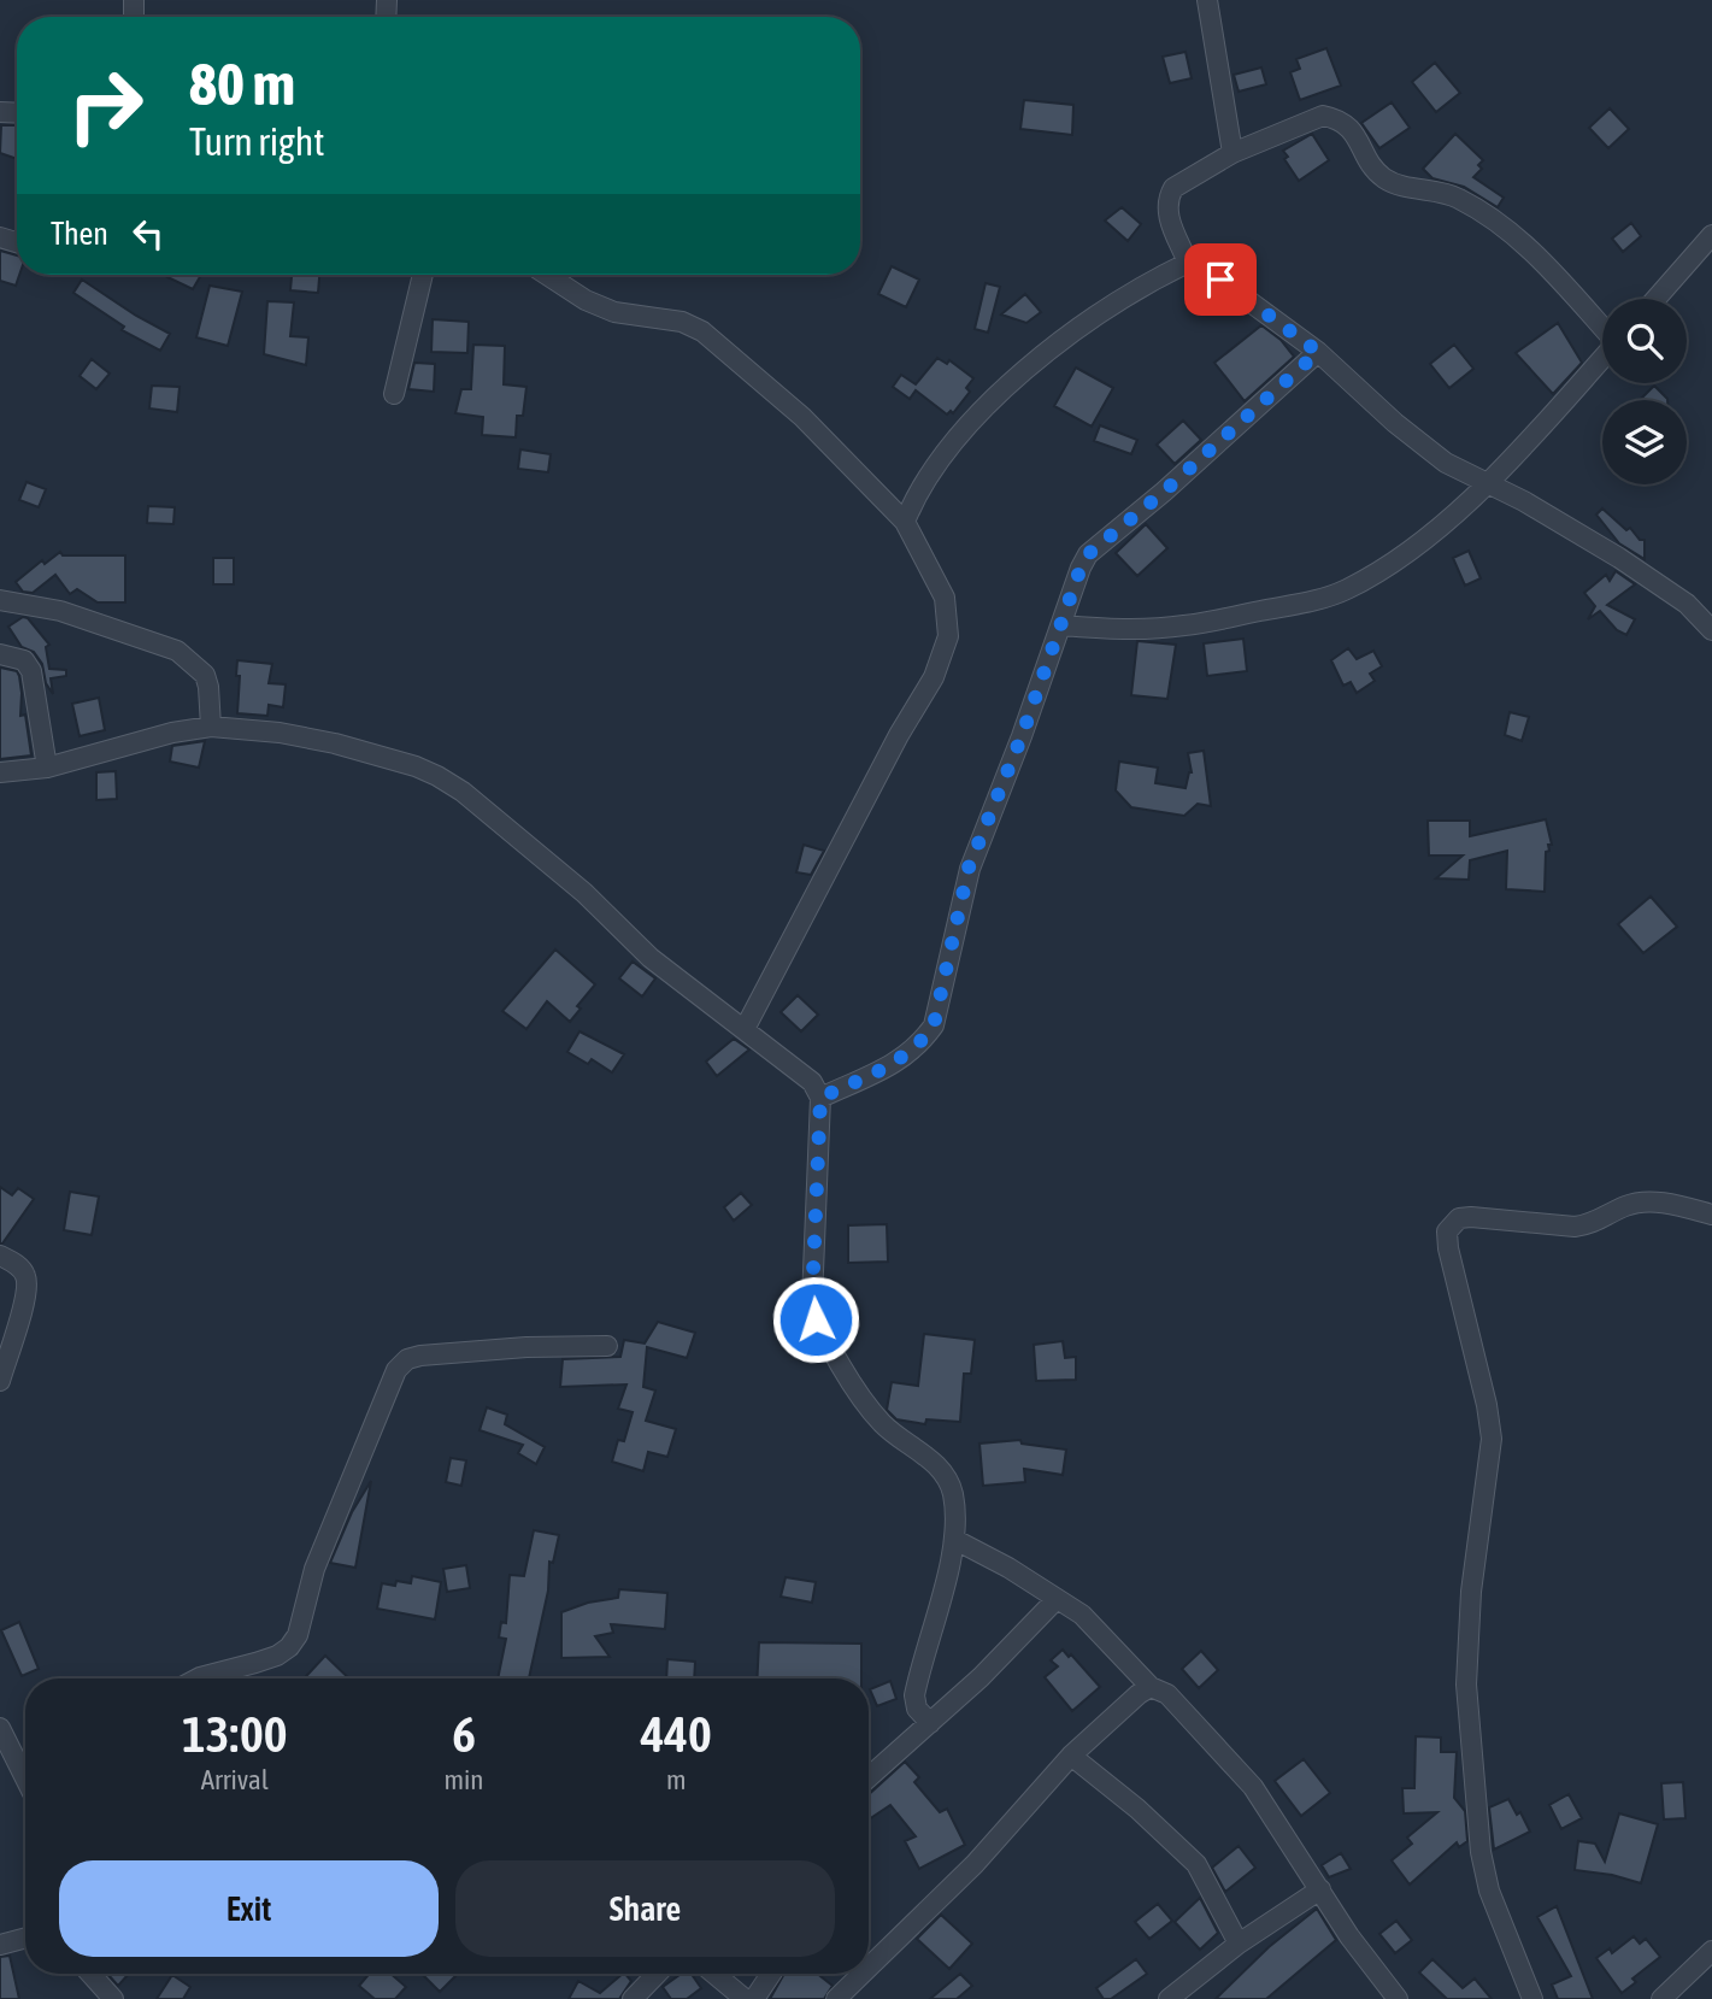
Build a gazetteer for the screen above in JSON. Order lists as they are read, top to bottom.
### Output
{
  "page": {
    "turn": ["80 m", "Turn right"],
    "then": "Then",
    "eta": [
      "13:00",
      "Arrival",
      "6",
      "min",
      "440",
      "m"
    ],
    "buttons": ["Exit", "Share"]
  }
}
